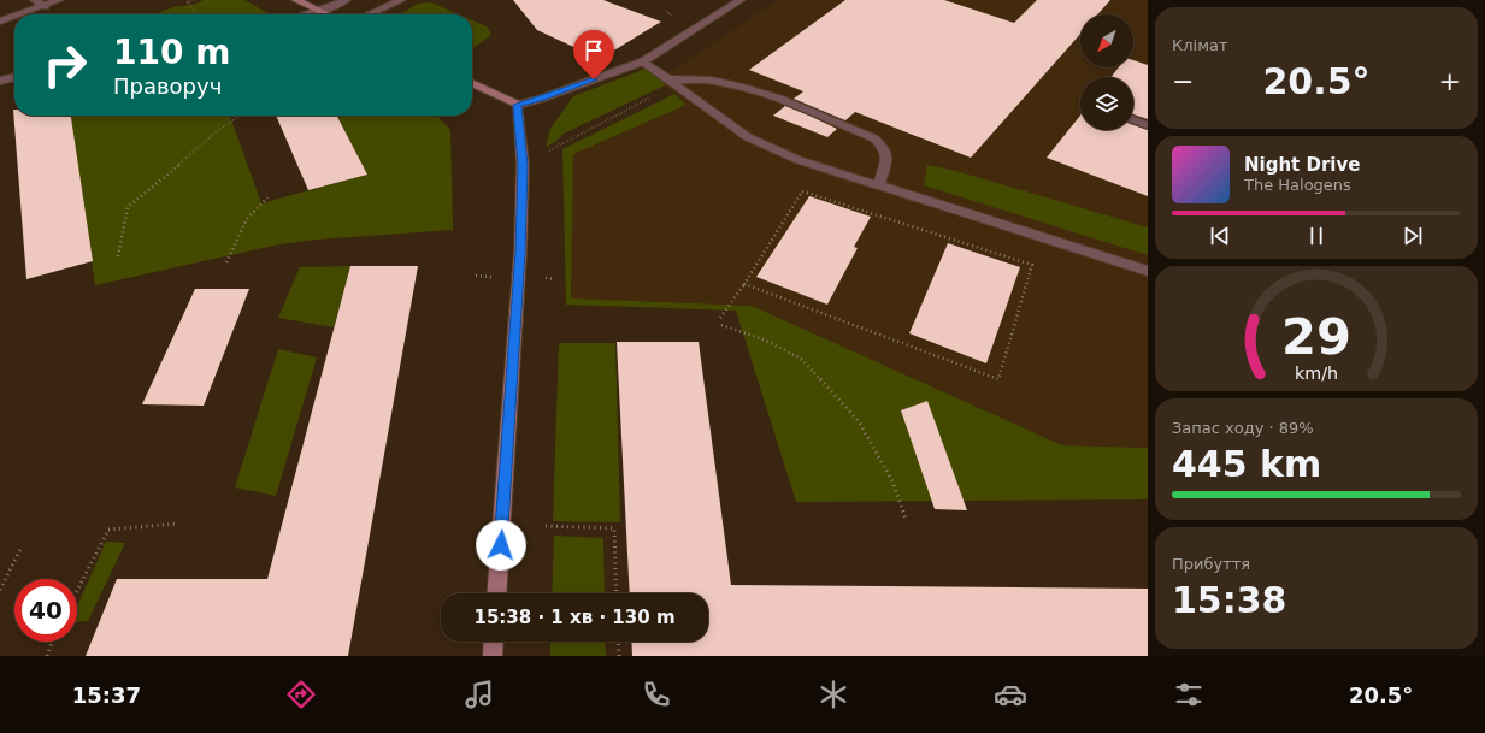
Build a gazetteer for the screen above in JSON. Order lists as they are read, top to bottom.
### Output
{
  "north": "bottom left",
  "page": {
    "tile": [
      "Клімат",
      ["Запас ходу · 89%", "445 km"],
      ["Прибуття", "15:38"]
    ],
    "turn": ["110 m", "Праворуч"],
    "heat": ["−", "20.5°", "+"],
    "song": ["Night Drive", "The Halogens"],
    "limit": "40",
    "trip": "15:38 · 1 хв · 130 m",
    "tabs": ["15:37", "20.5°"],
    "gauge": ["29", "km/h"]
  }
}
